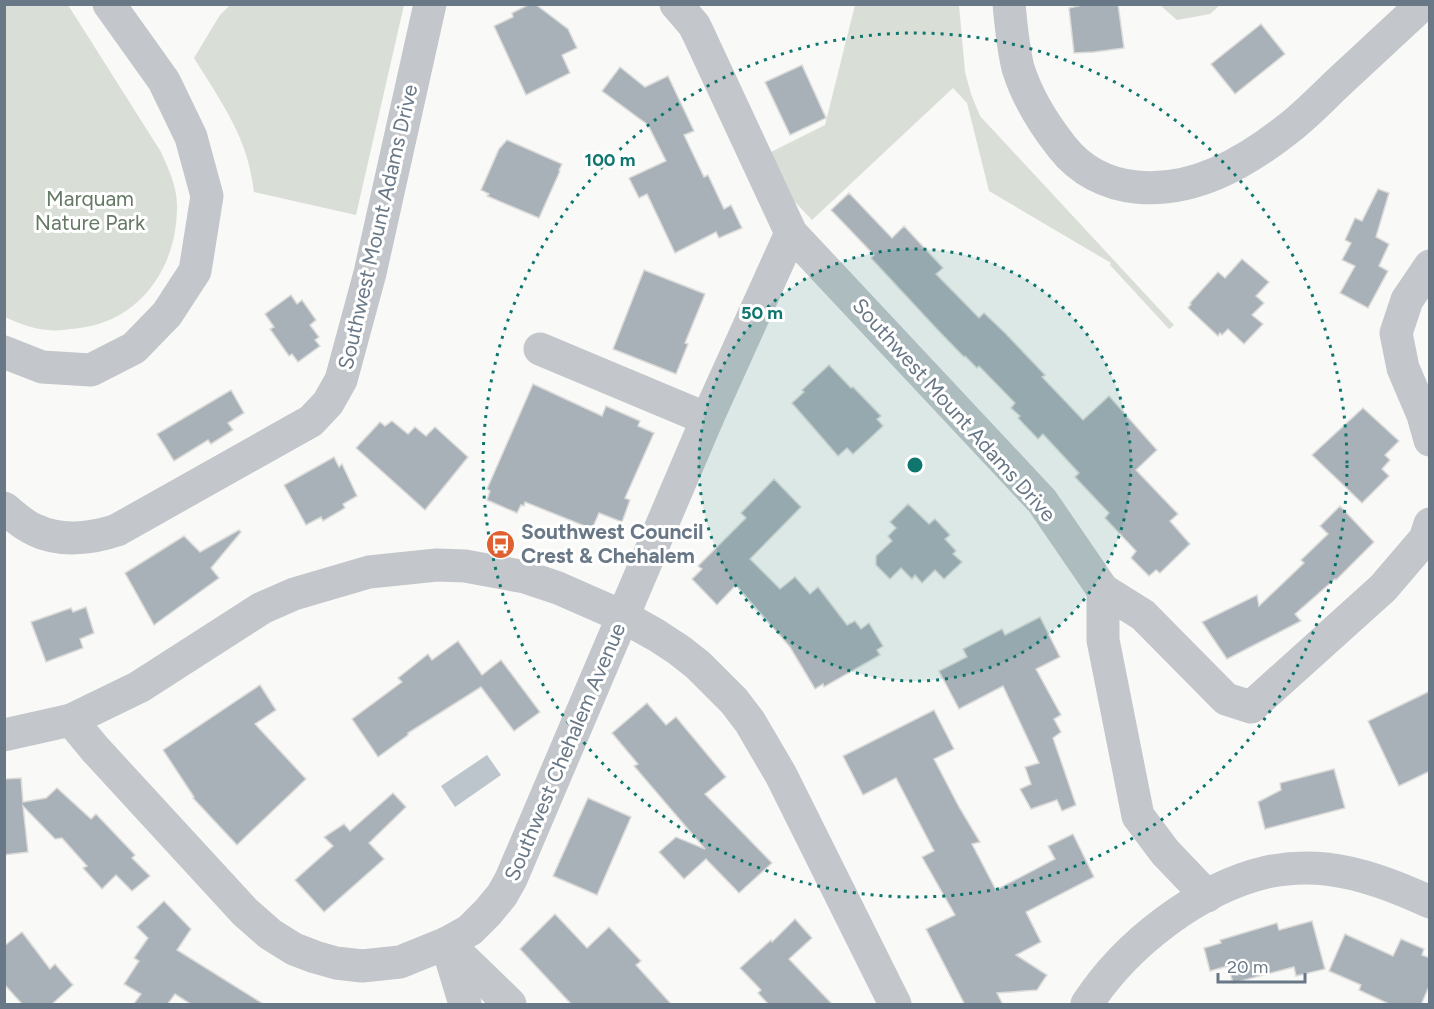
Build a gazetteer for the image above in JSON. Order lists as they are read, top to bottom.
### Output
{
  "streets": {
    "street": ["Southwest Mount Adams Drive", "Southwest Chehalem Avenue"]
  },
  "crossings": [
    ["Southwest Mount Adams Drive", "Southwest Chehalem Avenue"]
  ],
  "parks": ["Marquam Nature Park"],
  "places": {
    "bus stop": ["Southwest Council Crest & Chehalem"]
  },
  "scale_bar": "20 m",
  "rings": ["100 m", "50 m"]
}
